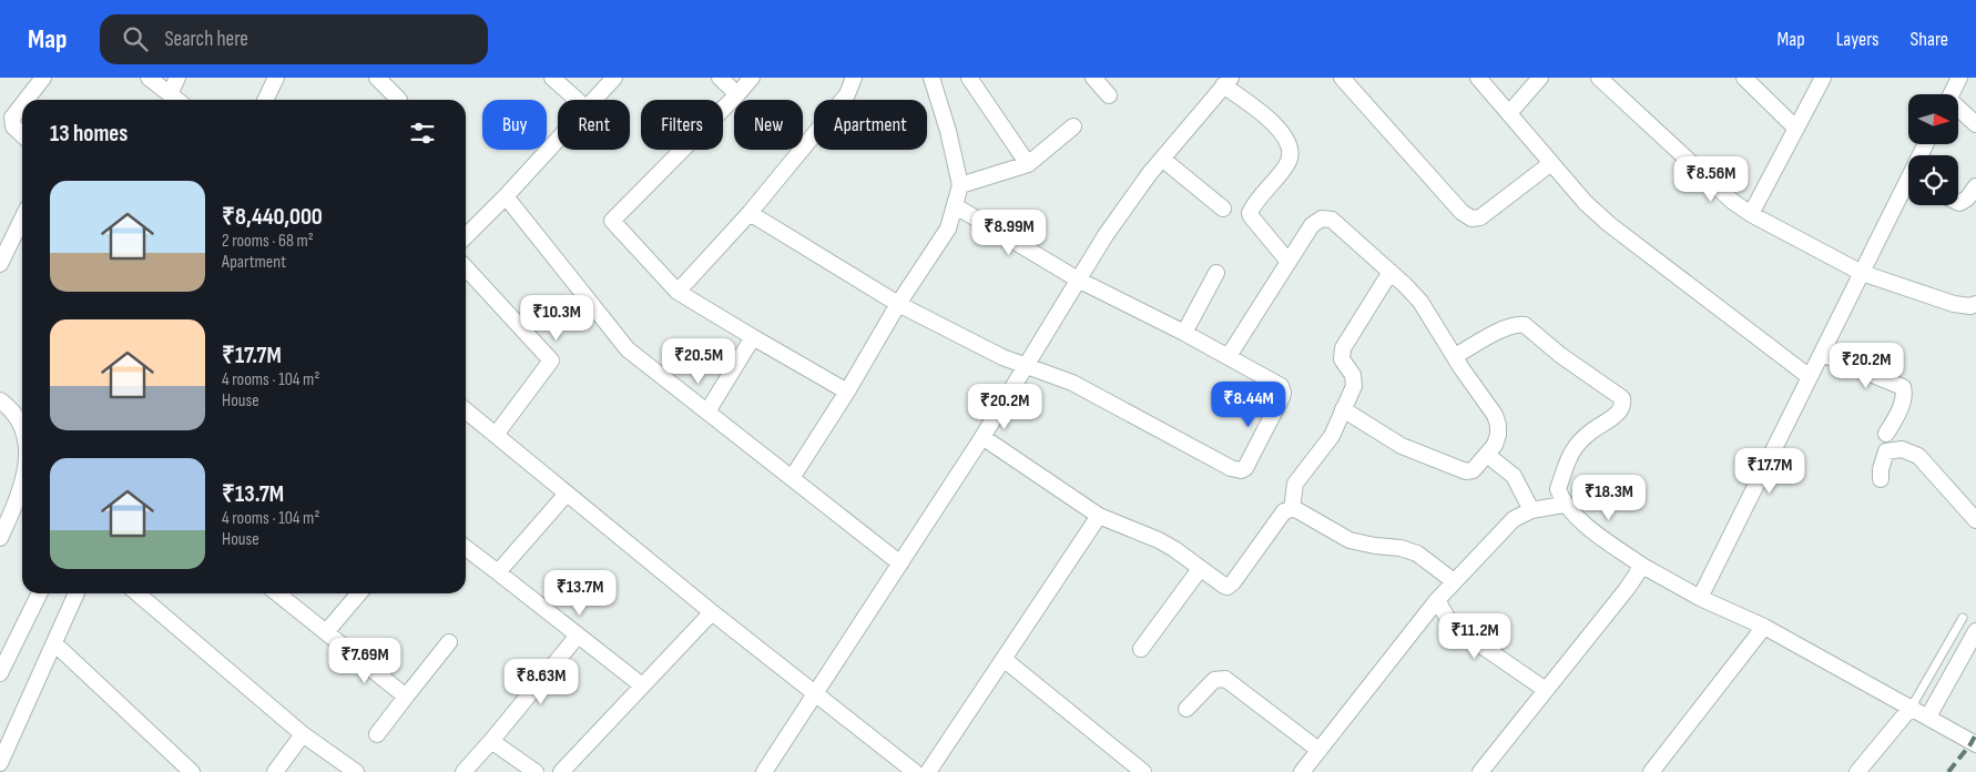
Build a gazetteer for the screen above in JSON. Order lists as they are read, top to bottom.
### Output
{
  "north": "right",
  "page": {
    "header": "Map",
    "search": "Search here",
    "nav": ["Map", "Layers", "Share"],
    "chip": [
      "Buy",
      "Rent",
      "Filters",
      "New",
      "Apartment"
    ],
    "heading": "13 homes",
    "price": [
      "₹8.56M",
      "₹8.99M",
      "₹10.3M",
      "₹20.5M",
      "₹20.2M",
      "₹8.44M",
      "₹20.2M",
      "₹17.7M",
      "₹18.3M",
      "₹13.7M",
      "₹11.2M",
      "₹7.69M",
      "₹8.63M"
    ],
    "list": [
      {
        "name": "₹8,440,000",
        "note": "2 rooms · 68 m² · Apartment"
      },
      {
        "name": "₹17.7M",
        "note": "4 rooms · 104 m² · House"
      },
      {
        "name": "₹13.7M",
        "note": "4 rooms · 104 m² · House"
      }
    ]
  }
}
